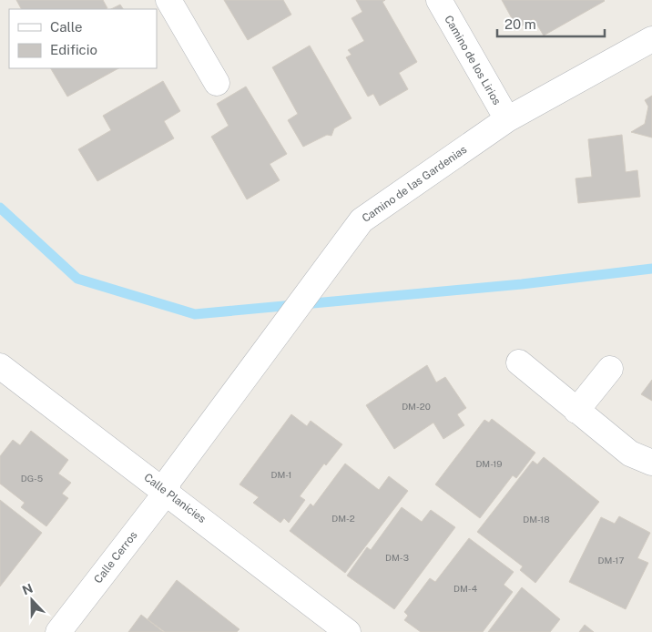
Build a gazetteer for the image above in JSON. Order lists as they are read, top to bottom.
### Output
{
  "streets": {
    "street": [
      "Camino de los Lirios",
      "Camino de las Gardenias",
      "Calle Planicies",
      "Calle Cerros"
    ]
  },
  "crossings": [
    ["Camino de los Lirios", "Camino de las Gardenias"],
    ["Camino de las Gardenias", "Calle Planicies"],
    ["Camino de las Gardenias", "Calle Cerros"],
    ["Calle Planicies", "Calle Cerros"]
  ],
  "house_numbers": [
    "DM-20",
    "DM-19",
    "DM-1",
    "DG-5",
    "DM-2",
    "DM-18",
    "DM-3",
    "DM-17",
    "DM-4"
  ],
  "legend": ["Calle", "Edificio"],
  "scale_bar": "20 m",
  "north": "top"
}
